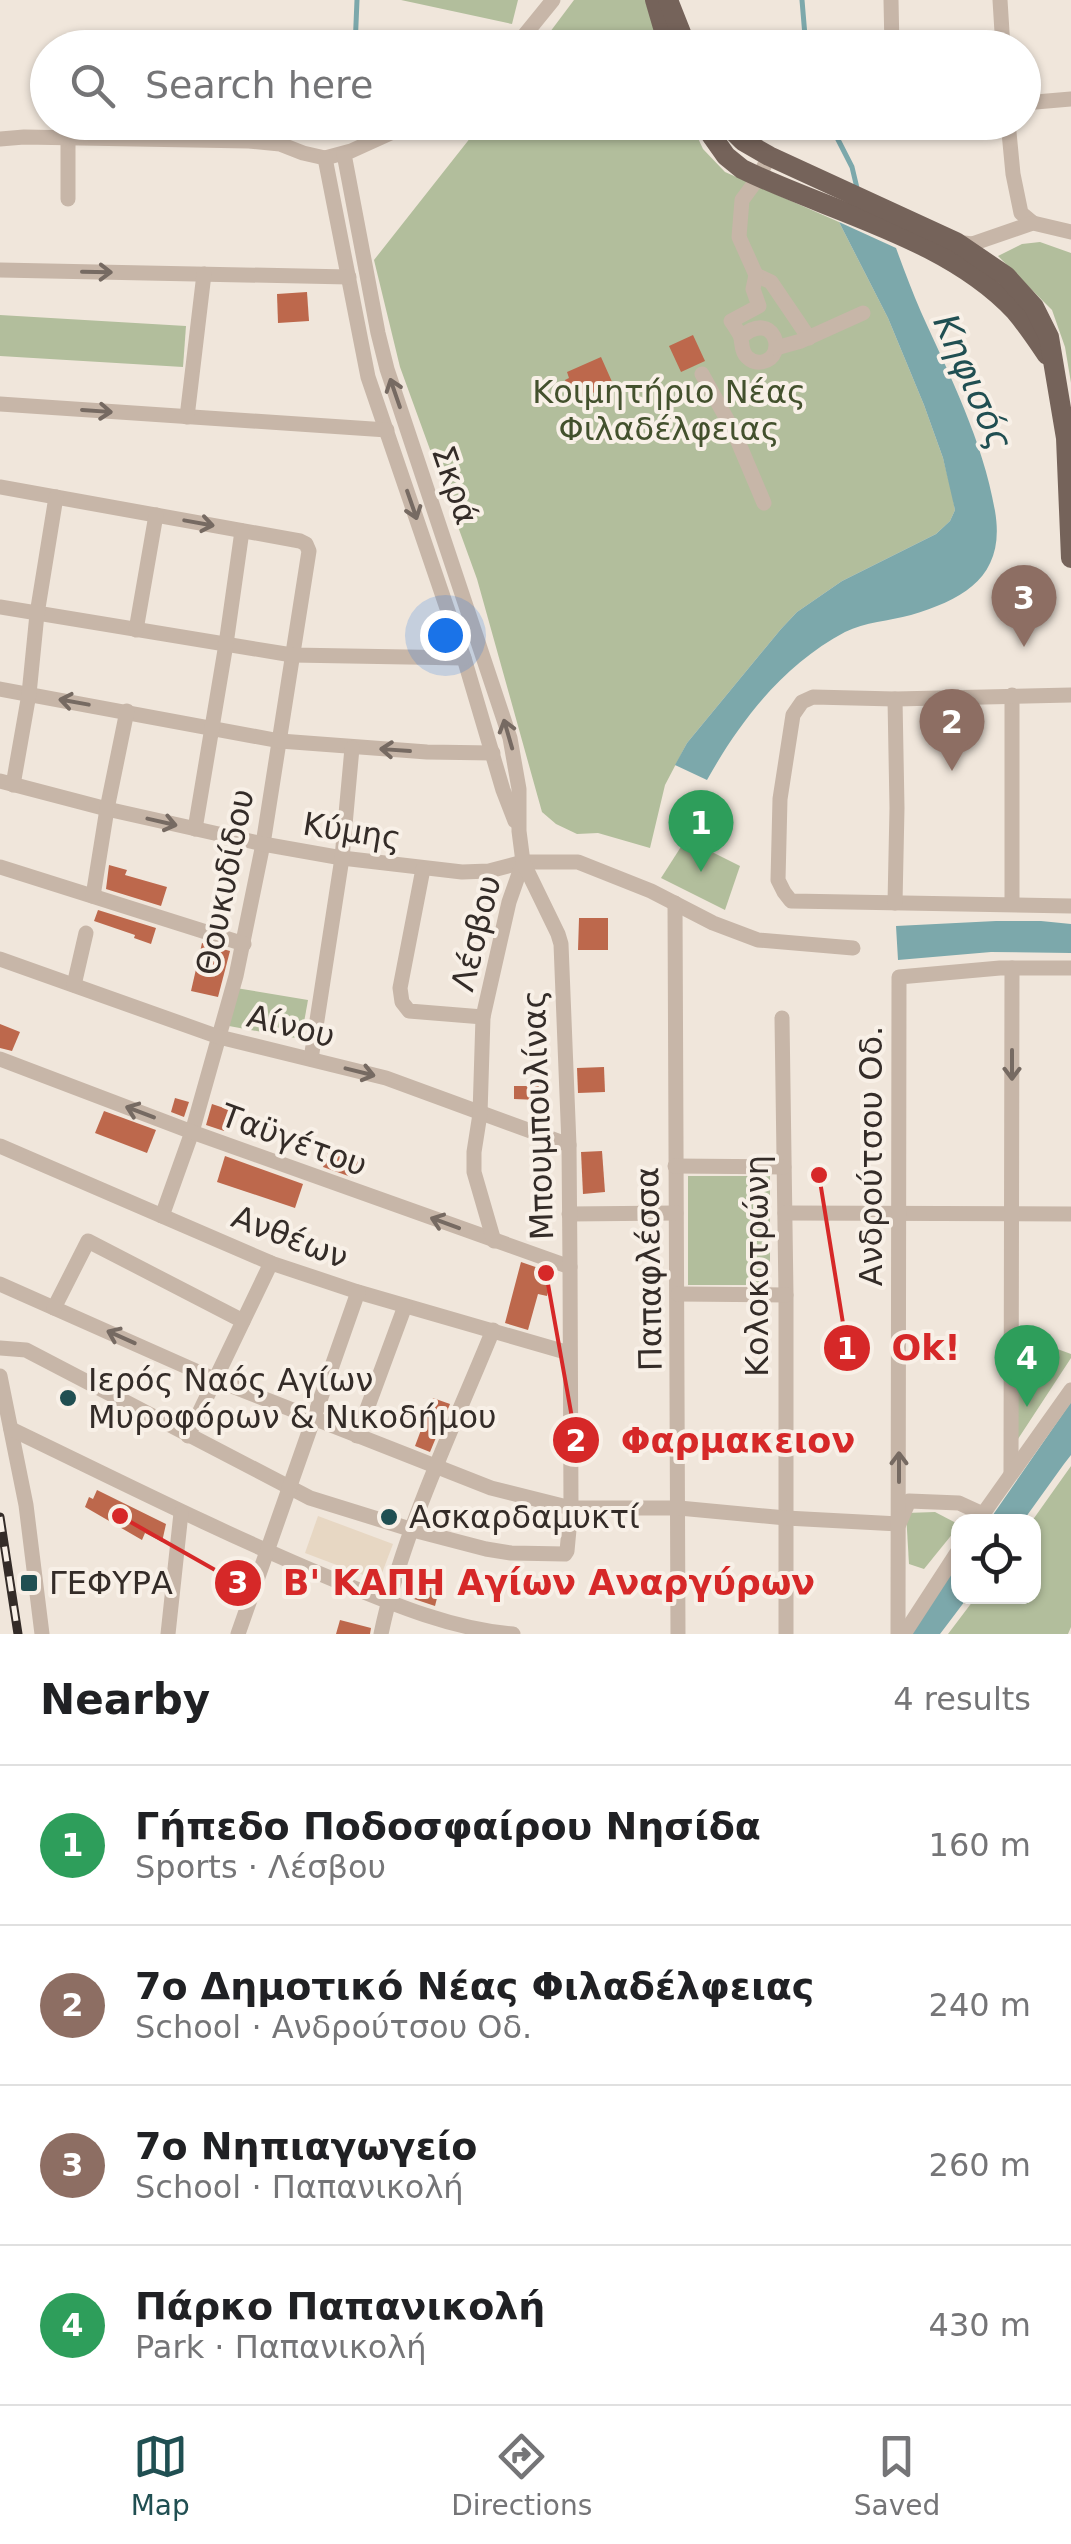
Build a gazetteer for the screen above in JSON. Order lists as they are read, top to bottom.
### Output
{
  "streets": {
    "street": [
      "Σκρά",
      "Κύμης",
      "Θουκυδίδου",
      "Λέσβου",
      "Αίνου",
      "Μπουμπουλίνας",
      "Ταϋγέτου",
      "Ανδρούτσου Οδ.",
      "Ανθέων",
      "Κολοκοτρώνη",
      "Παπαφλέσσα"
    ]
  },
  "crossings": [
    ["Σκρά", "Κύμης"],
    ["Σκρά", "Λέσβου"],
    ["Σκρά", "Μπουμπουλίνας"],
    ["Κύμης", "Θουκυδίδου"],
    ["Κύμης", "Λέσβου"],
    ["Κύμης", "Μπουμπουλίνας"],
    ["Θουκυδίδου", "Αίνου"],
    ["Θουκυδίδου", "Ταϋγέτου"],
    ["Θουκυδίδου", "Ανθέων"],
    ["Λέσβου", "Αίνου"],
    ["Λέσβου", "Μπουμπουλίνας"],
    ["Λέσβου", "Ταϋγέτου"],
    ["Λέσβου", "Παπαφλέσσα"],
    ["Αίνου", "Μπουμπουλίνας"],
    ["Μπουμπουλίνας", "Ταϋγέτου"],
    ["Μπουμπουλίνας", "Ανθέων"]
  ],
  "one_way": ["Ταϋγέτου"],
  "water": ["Κηφισός"],
  "parks": ["Κοιμητήριο Νέας Φιλαδέλφειας"],
  "places": {
    "other": [
      "Ok!",
      "Φαρμακειον",
      "Ιερός Ναός Αγίων Μυροφόρων & Νικοδήμου",
      "Β' ΚΑΠΗ Αγίων Αναργύρων",
      "Ασκαρδαμυκτί"
    ],
    "transit": ["ΓΕΦΥΡΑ"]
  },
  "page": {
    "search": "Search here",
    "pins": [
      "3",
      "2",
      "1",
      "4"
    ],
    "heading": ["Nearby", "4 results"],
    "list": [
      {
        "mark": "1",
        "name": "Γήπεδο Ποδοσφαίρου Νησίδα",
        "note": "Sports · Λέσβου",
        "value": "160 m"
      },
      {
        "mark": "2",
        "name": "7ο Δημοτικό Νέας Φιλαδέλφειας",
        "note": "School · Ανδρούτσου Οδ.",
        "value": "240 m"
      },
      {
        "mark": "3",
        "name": "7ο Νηπιαγωγείο",
        "note": "School · Παπανικολή",
        "value": "260 m"
      },
      {
        "mark": "4",
        "name": "Πάρκο Παπανικολή",
        "note": "Park · Παπανικολή",
        "value": "430 m"
      }
    ],
    "nav": ["Map", "Directions", "Saved"]
  }
}
